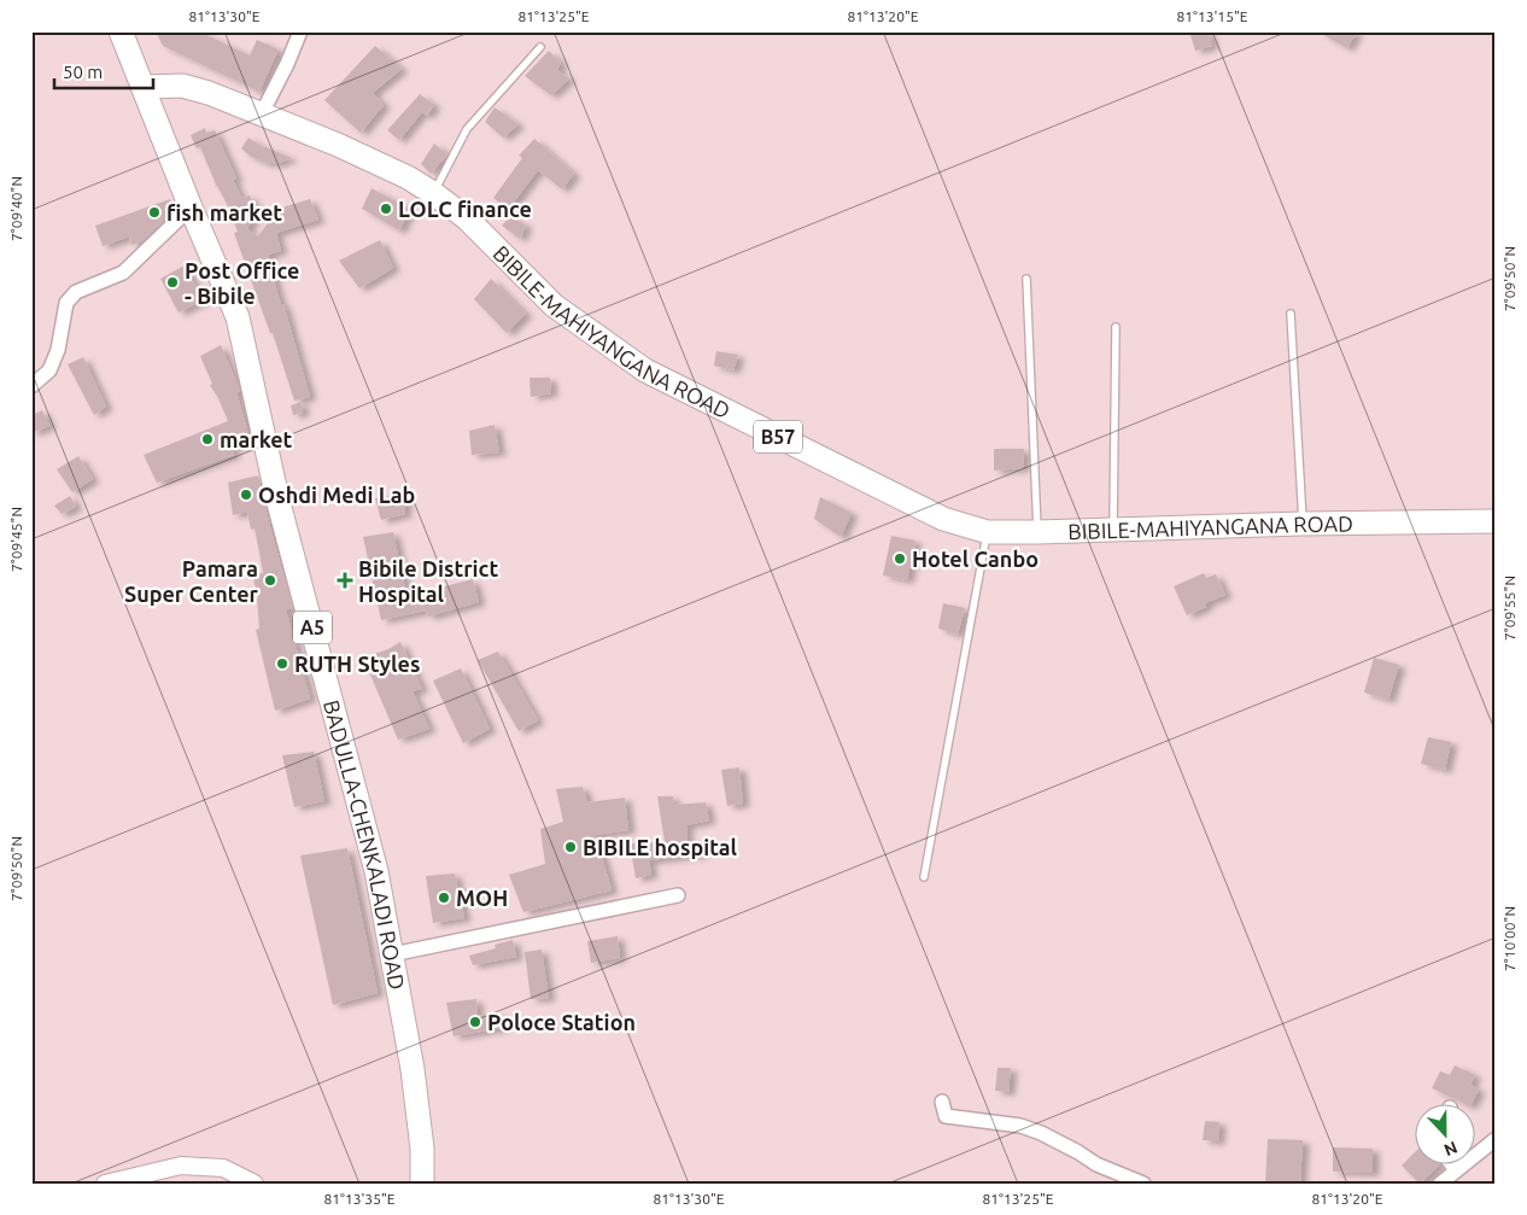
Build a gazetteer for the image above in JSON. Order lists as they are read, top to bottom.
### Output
{
  "streets": {
    "main road": [
      "BIBILE-MAHIYANGANA ROAD",
      "B57",
      "A5",
      "BADULLA-CHENKALADI ROAD"
    ]
  },
  "crossings": [
    ["BIBILE-MAHIYANGANA ROAD", "BADULLA-CHENKALADI ROAD"]
  ],
  "places": {
    "other": [
      "LOLC finance",
      "fish market",
      "Post Office - Bibile",
      "market",
      "Oshdi Medi Lab",
      "Hotel Canbo",
      "Pamara Super Center",
      "RUTH Styles",
      "BIBILE hospital",
      "MOH",
      "Poloce Station"
    ],
    "health": ["Bibile District Hospital"]
  },
  "scale_bar": "50 m",
  "north": "bottom",
  "coordinates": [
    "81°13'30\"E",
    "81°13'25\"E",
    "81°13'20\"E",
    "81°13'15\"E",
    "7°09'40\"N",
    "7°09'50\"N",
    "7°09'45\"N",
    "7°09'55\"N",
    "7°10'00\"N",
    "81°13'35\"E"
  ]
}
